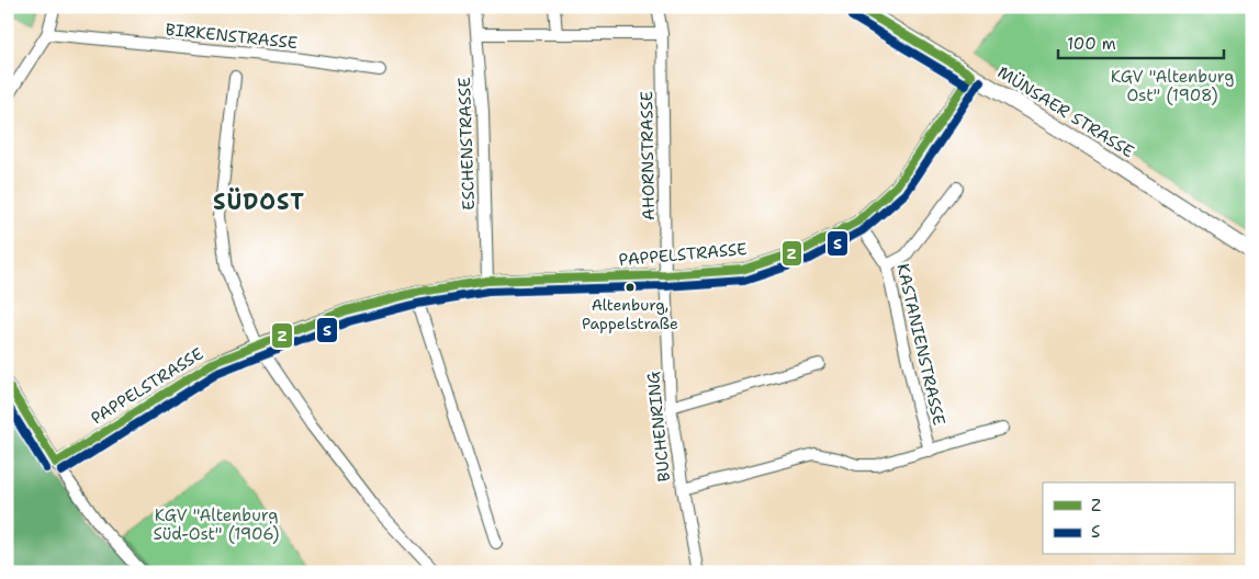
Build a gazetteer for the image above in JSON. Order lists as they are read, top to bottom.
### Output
{
  "streets": {
    "street": [
      "BIRKENSTRASSE",
      "MÜNSAER STRASSE",
      "ESCHENSTRASSE",
      "AHORNSTRASSE",
      "PAPPELSTRASSE",
      "KASTANIENSTRASSE",
      "BUCHENRING"
    ]
  },
  "crossings": [
    ["MÜNSAER STRASSE", "PAPPELSTRASSE"],
    ["ESCHENSTRASSE", "PAPPELSTRASSE"],
    ["AHORNSTRASSE", "PAPPELSTRASSE"],
    ["AHORNSTRASSE", "BUCHENRING"],
    ["PAPPELSTRASSE", "KASTANIENSTRASSE"],
    ["PAPPELSTRASSE", "BUCHENRING"],
    ["KASTANIENSTRASSE", "BUCHENRING"]
  ],
  "districts": ["SÜDOST"],
  "parks": ["KGV \"Altenburg Ost\" (1908)", "KGV \"Altenburg Süd-Ost\" (1906)"],
  "places": ["Altenburg, Pappelstraße"],
  "lines": ["transit line Z", "transit line S"],
  "legend": ["Z", "S"],
  "scale_bar": "100 m"
}
